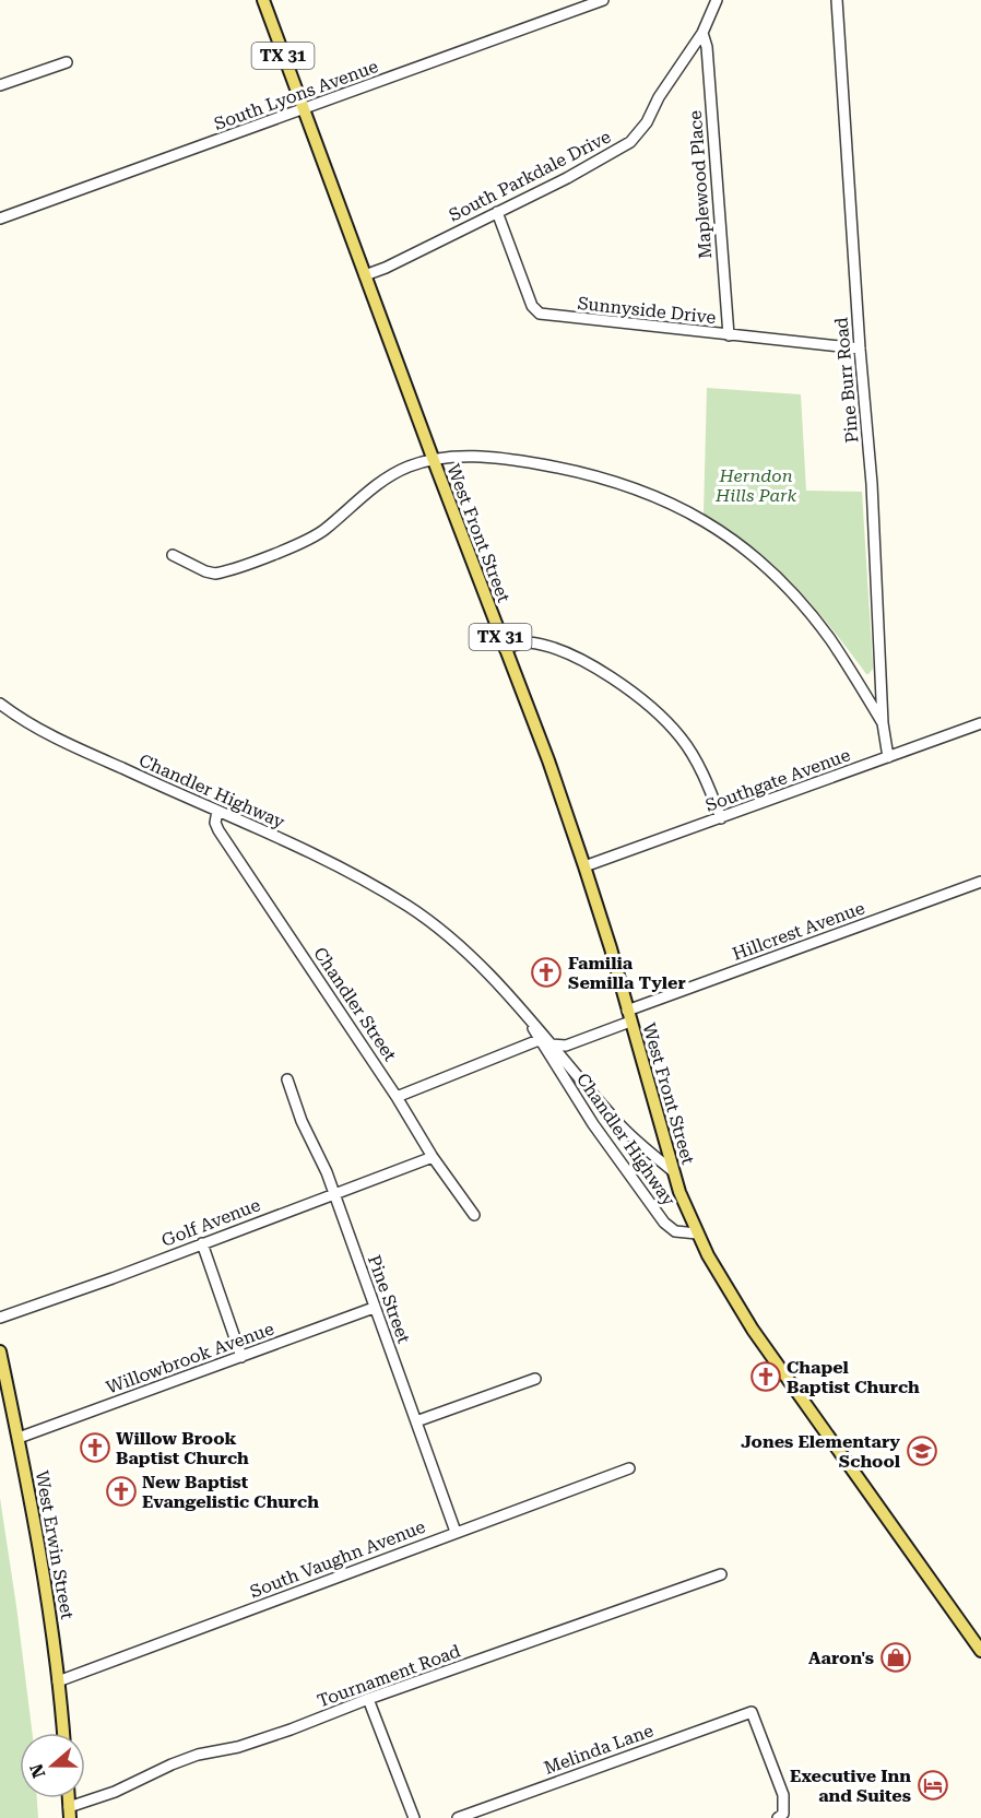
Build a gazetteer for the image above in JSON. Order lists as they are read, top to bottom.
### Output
{
  "streets": {
    "main road": ["TX 31", "West Front Street", "West Erwin Street"],
    "street": [
      "South Lyons Avenue",
      "South Parkdale Drive",
      "Maplewood Place",
      "Sunnyside Drive",
      "Pine Burr Road",
      "Southgate Avenue",
      "Chandler Highway",
      "Hillcrest Avenue",
      "Chandler Street",
      "Golf Avenue",
      "Pine Street",
      "Willowbrook Avenue",
      "South Vaughn Avenue",
      "Tournament Road",
      "Melinda Lane"
    ]
  },
  "crossings": [
    ["TX 31", "West Front Street"],
    ["TX 31", "Chandler Highway"],
    ["South Lyons Avenue", "West Front Street"],
    ["South Parkdale Drive", "Maplewood Place"],
    ["South Parkdale Drive", "Sunnyside Drive"],
    ["South Parkdale Drive", "West Front Street"],
    ["Maplewood Place", "Sunnyside Drive"],
    ["Sunnyside Drive", "Pine Burr Road"],
    ["Pine Burr Road", "Southgate Avenue"],
    ["West Front Street", "Southgate Avenue"],
    ["West Front Street", "Chandler Highway"],
    ["West Front Street", "Hillcrest Avenue"],
    ["Chandler Highway", "Hillcrest Avenue"],
    ["Chandler Highway", "Chandler Street"],
    ["Chandler Street", "Golf Avenue"],
    ["Golf Avenue", "Pine Street"],
    ["Pine Street", "Willowbrook Avenue"],
    ["Pine Street", "South Vaughn Avenue"],
    ["Willowbrook Avenue", "West Erwin Street"],
    ["West Erwin Street", "South Vaughn Avenue"]
  ],
  "parks": ["Herndon Hills Park"],
  "places": {
    "church": [
      "Familia Semilla Tyler",
      "Chapel Baptist Church",
      "Willow Brook Baptist Church",
      "New Baptist Evangelistic Church"
    ],
    "school or university": ["Jones Elementary School"],
    "shop": ["Aaron's"],
    "hotel": ["Executive Inn and Suites"]
  },
  "north": "left"
}
